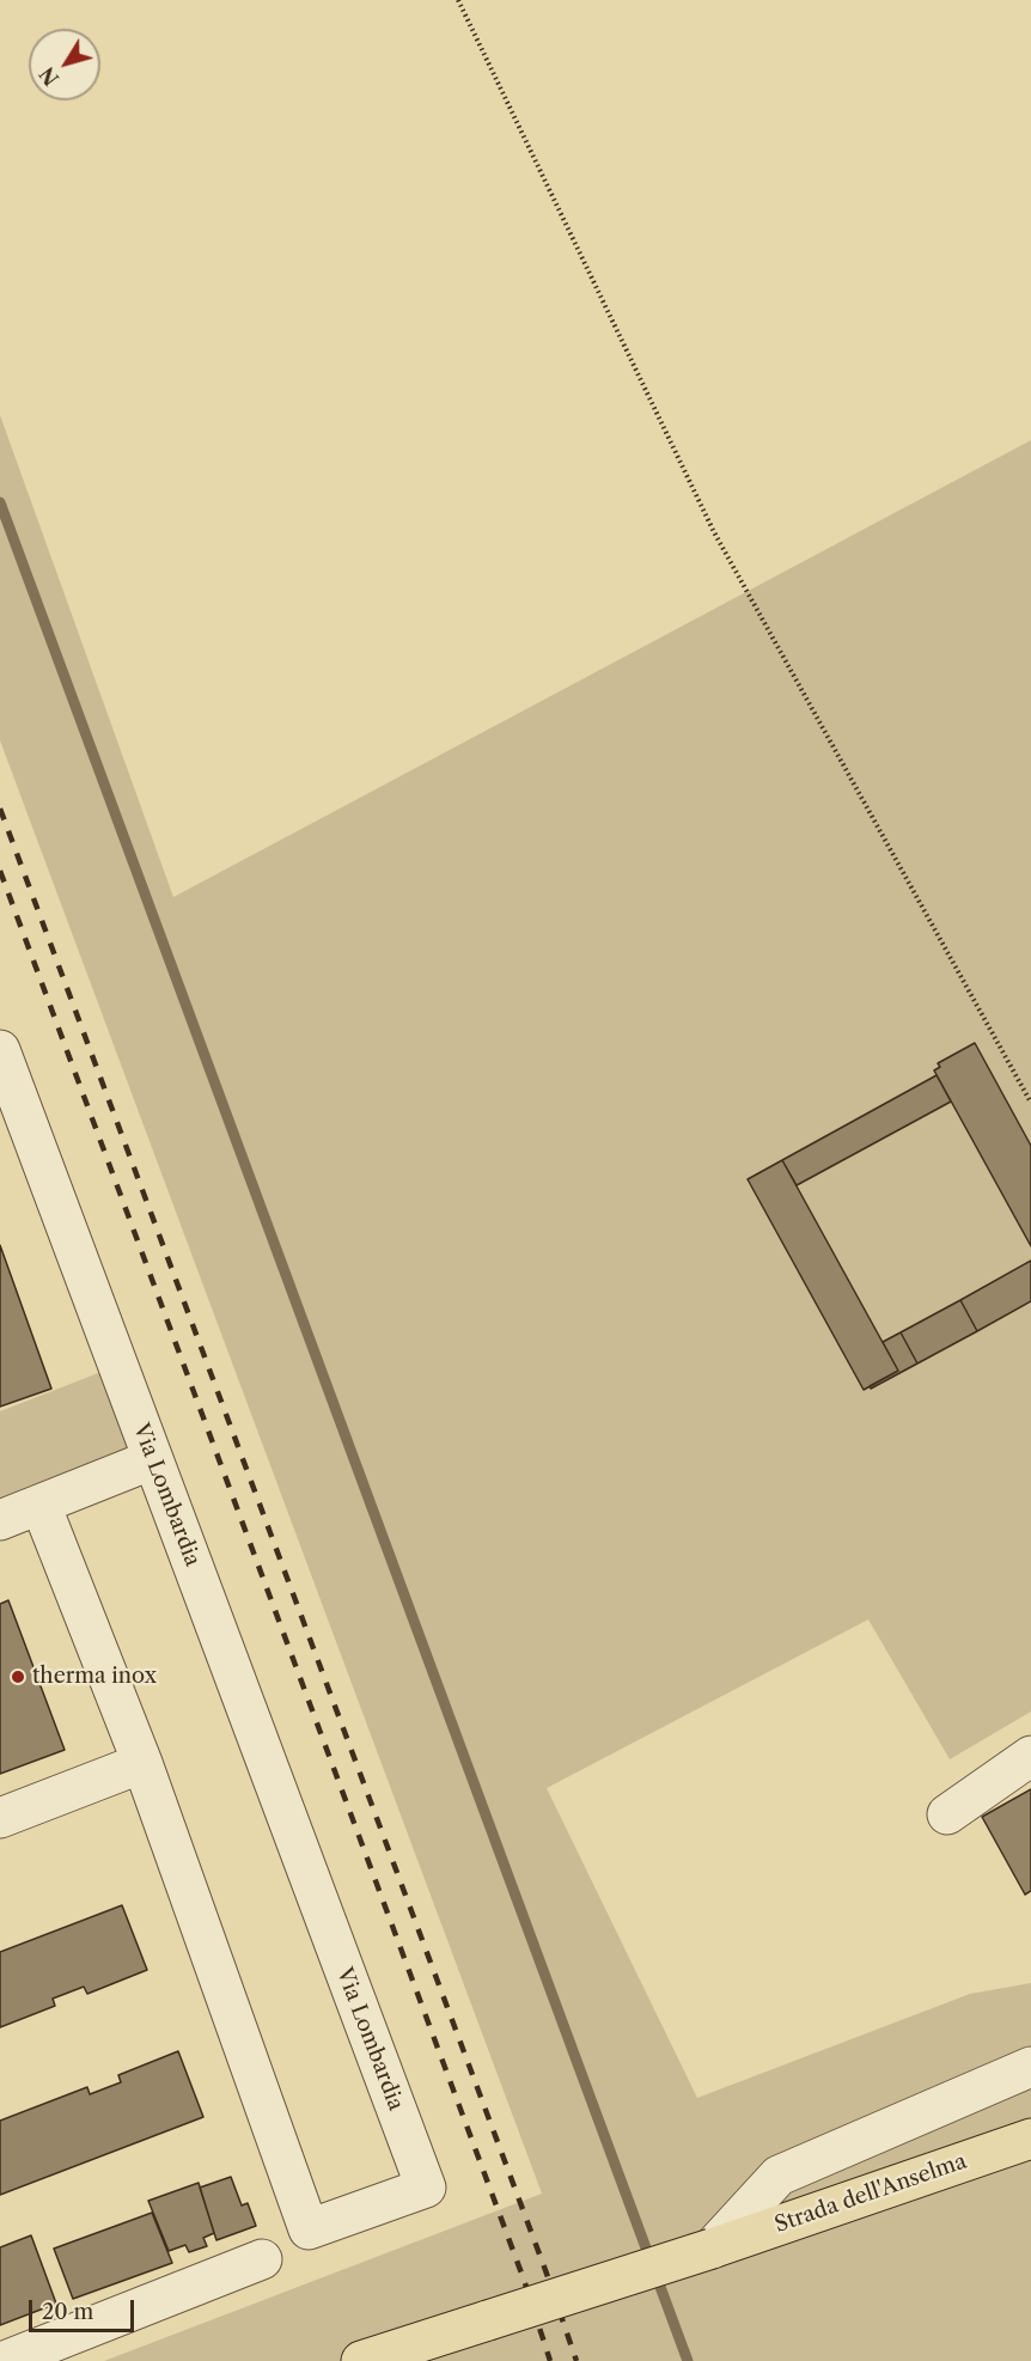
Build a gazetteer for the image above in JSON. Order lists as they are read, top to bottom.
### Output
{
  "streets": {
    "main road": ["Strada dell'Anselma"],
    "street": ["Via Lombardia"]
  },
  "places": ["therma inox"],
  "scale_bar": "20 m",
  "north": "bottom left"
}
